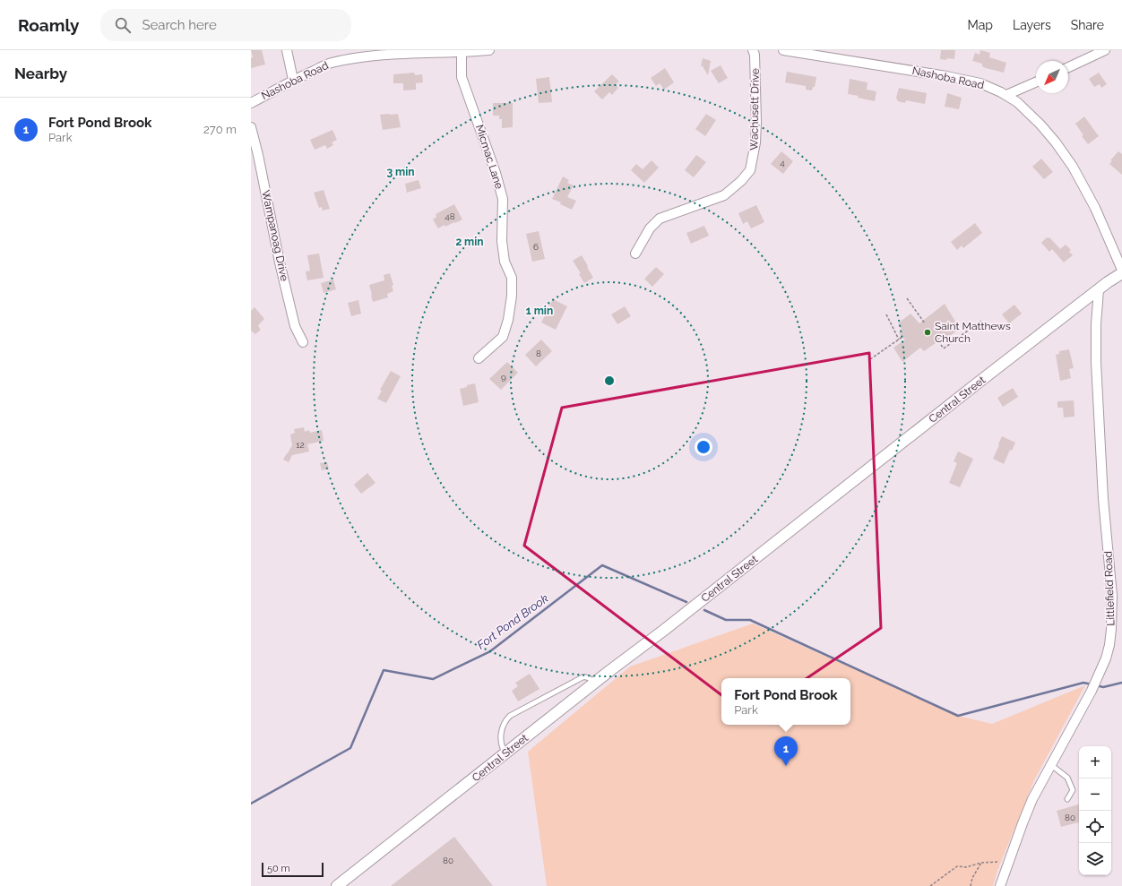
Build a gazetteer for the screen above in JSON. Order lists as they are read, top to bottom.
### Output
{
  "streets": {
    "street": [
      "Nashoba Road",
      "Wachusett Drive",
      "Micmac Lane",
      "Wampanoag Drive",
      "Central Street",
      "Littlefield Road"
    ]
  },
  "crossings": [
    ["Nashoba Road", "Micmac Lane"],
    ["Central Street", "Littlefield Road"]
  ],
  "water": ["Fort Pond Brook"],
  "places": ["Saint Matthews Church"],
  "house_numbers": [
    "4",
    "48",
    "6",
    "8",
    "9",
    "12",
    "80",
    "80"
  ],
  "scale_bar": "50 m",
  "north": "bottom left",
  "page": {
    "header": "Roamly",
    "search": "Search here",
    "nav": ["Map", "Layers", "Share"],
    "heading": "Nearby",
    "list": [
      {
        "mark": "1",
        "name": "Fort Pond Brook",
        "note": "Park",
        "value": "270 m"
      }
    ],
    "popup": ["Fort Pond Brook", "Park"],
    "pins": "1",
    "map_buttons": ["+", "−"],
    "scale": "50 m"
  },
  "rings": ["3 min", "2 min", "1 min"]
}
